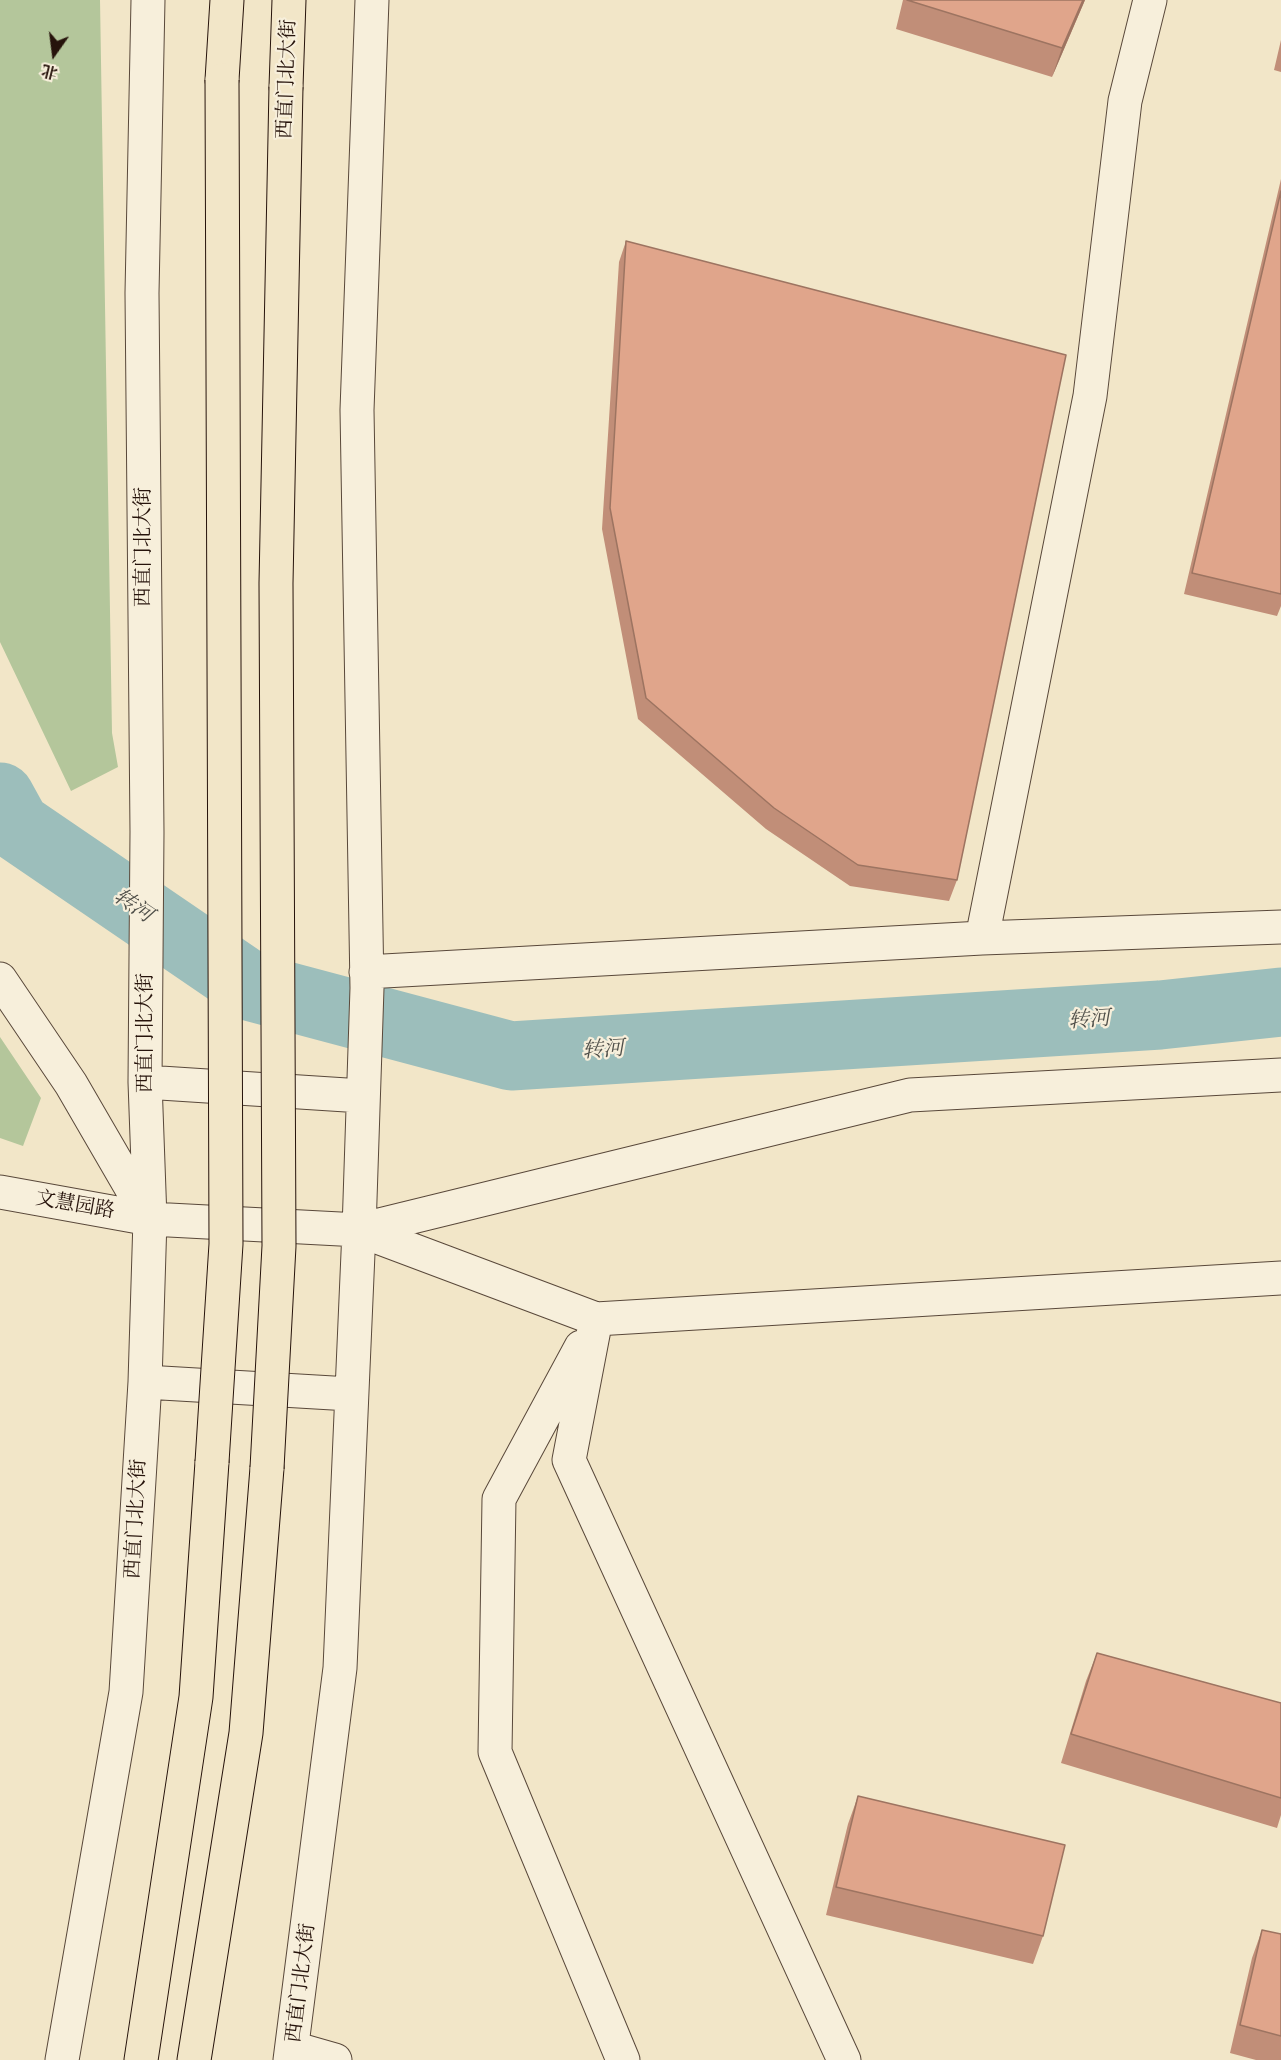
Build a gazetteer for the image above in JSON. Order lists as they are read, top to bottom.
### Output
{
  "streets": {
    "highway": ["西直门北大街"],
    "street": ["文慧园路"]
  },
  "crossings": [
    ["西直门北大街", "文慧园路"]
  ],
  "water": ["转河"],
  "north": "bottom"
}
